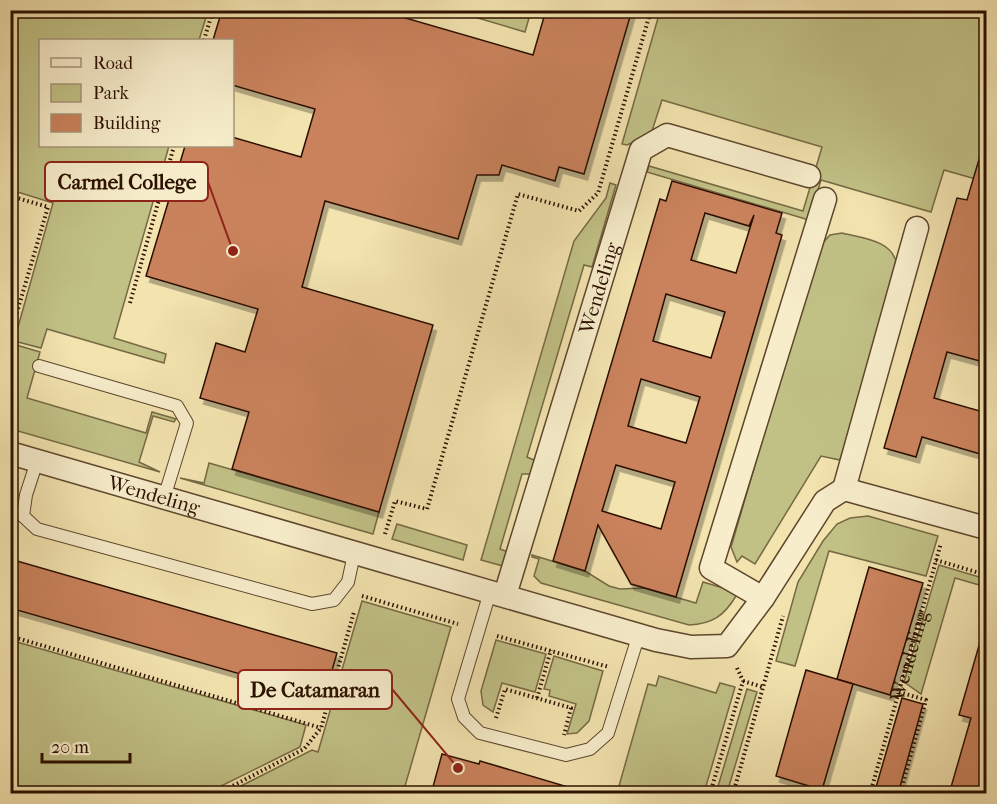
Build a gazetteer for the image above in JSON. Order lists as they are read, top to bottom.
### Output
{
  "streets": {
    "street": ["Wendeling"]
  },
  "places": ["Carmel College", "De Catamaran"],
  "legend": ["Road", "Park", "Building"],
  "scale_bar": "20 m"
}
